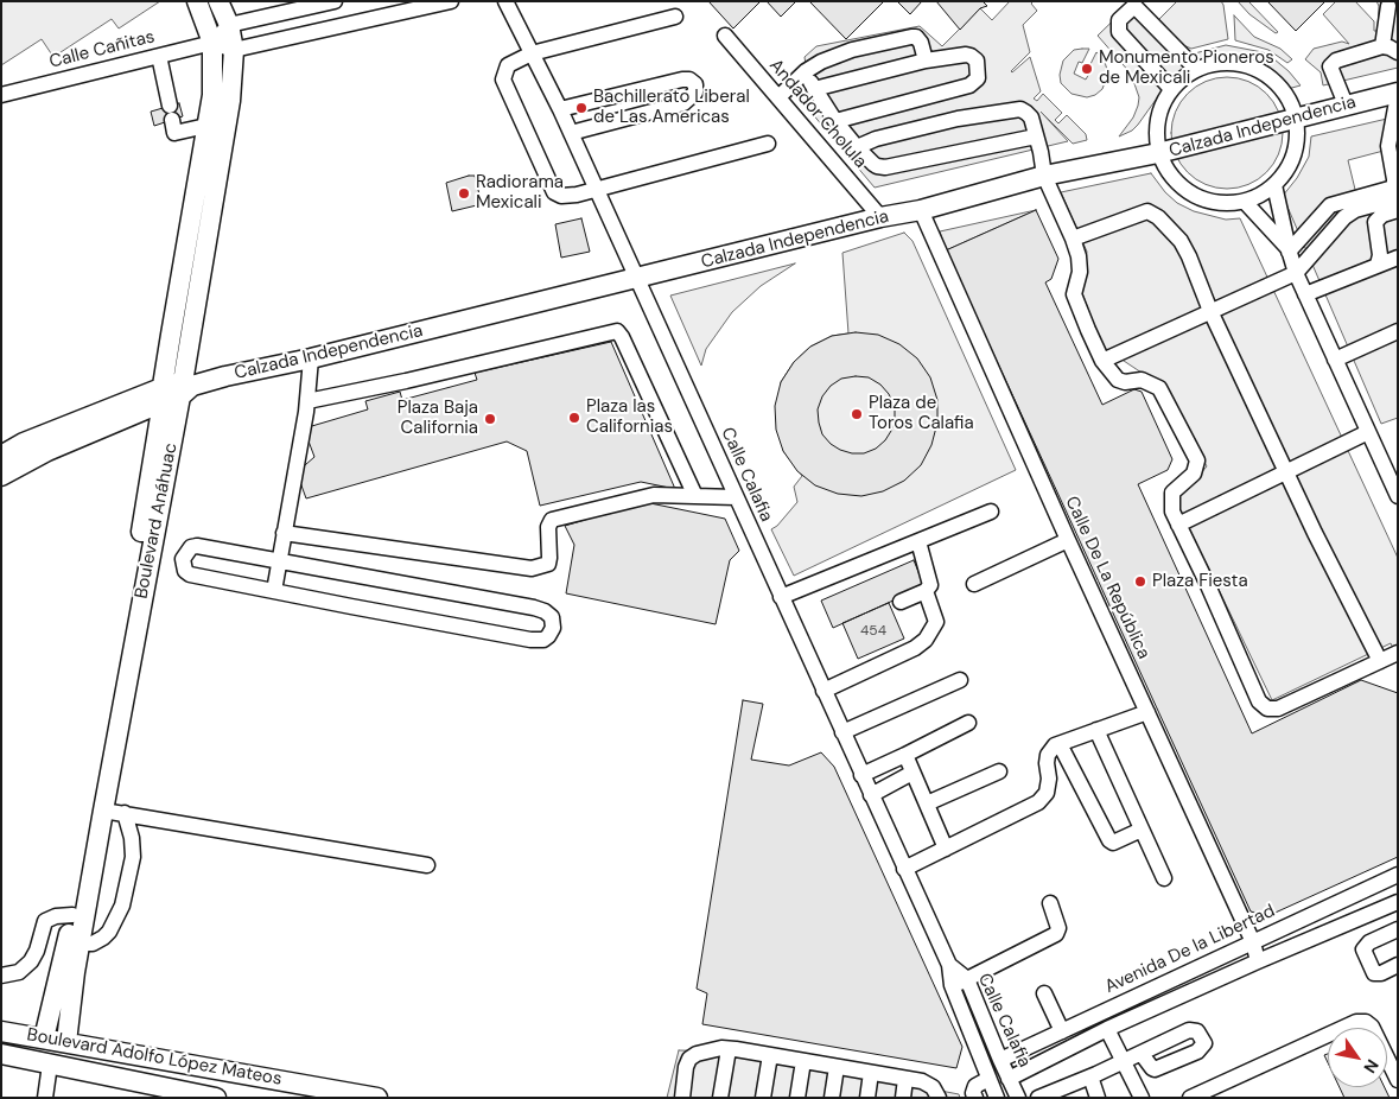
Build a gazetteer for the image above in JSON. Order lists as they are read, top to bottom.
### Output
{
  "streets": {
    "main road": ["Calzada Independencia", "Boulevard Anáhuac", "Boulevard Adolfo López Mateos"],
    "street": [
      "Calle Cañitas",
      "Andador Cholula",
      "Calle Calafia",
      "Calle De La República",
      "Avenida De la Libertad"
    ]
  },
  "crossings": [
    ["Calle Cañitas", "Boulevard Anáhuac"],
    ["Andador Cholula", "Calzada Independencia"],
    ["Calzada Independencia", "Calle Calafia"],
    ["Calzada Independencia", "Boulevard Anáhuac"],
    ["Calzada Independencia", "Calle De La República"],
    ["Calle Calafia", "Avenida De la Libertad"],
    ["Boulevard Anáhuac", "Boulevard Adolfo López Mateos"],
    ["Calle De La República", "Avenida De la Libertad"]
  ],
  "places": [
    "Monumento Pioneros de Mexicali",
    "Bachillerato Liberal de Las Americas",
    "Radiorama Mexicali",
    "Plaza de Toros Calafia",
    "Plaza las Californias",
    "Plaza Baja California",
    "Plaza Fiesta"
  ],
  "house_numbers": ["454"],
  "north": "bottom right"
}
